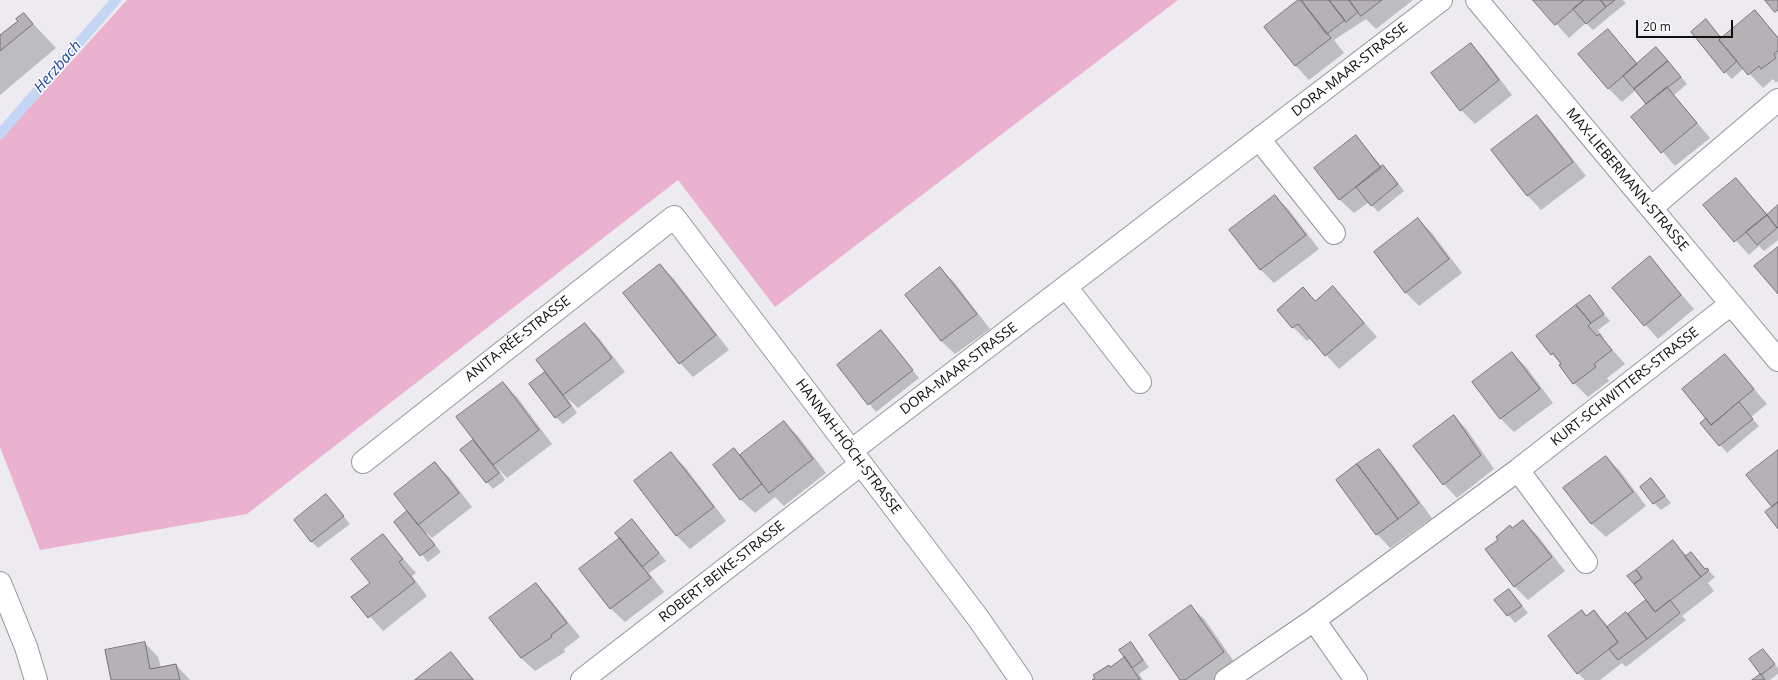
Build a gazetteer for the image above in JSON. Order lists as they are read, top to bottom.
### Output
{
  "streets": {
    "street": [
      "DORA-MAAR-STRASSE",
      "MAX-LIEBERMANN-STRASSE",
      "ANITA-RÉE-STRASSE",
      "KURT-SCHWITTERS-STRASSE",
      "HANNAH-HÖCH-STRASSE",
      "ROBERT-BEIKE-STRASSE"
    ]
  },
  "crossings": [
    ["DORA-MAAR-STRASSE", "HANNAH-HÖCH-STRASSE"],
    ["DORA-MAAR-STRASSE", "ROBERT-BEIKE-STRASSE"],
    ["MAX-LIEBERMANN-STRASSE", "KURT-SCHWITTERS-STRASSE"],
    ["ANITA-RÉE-STRASSE", "HANNAH-HÖCH-STRASSE"],
    ["HANNAH-HÖCH-STRASSE", "ROBERT-BEIKE-STRASSE"]
  ],
  "water": ["Herzbach"],
  "scale_bar": "20 m"
}
